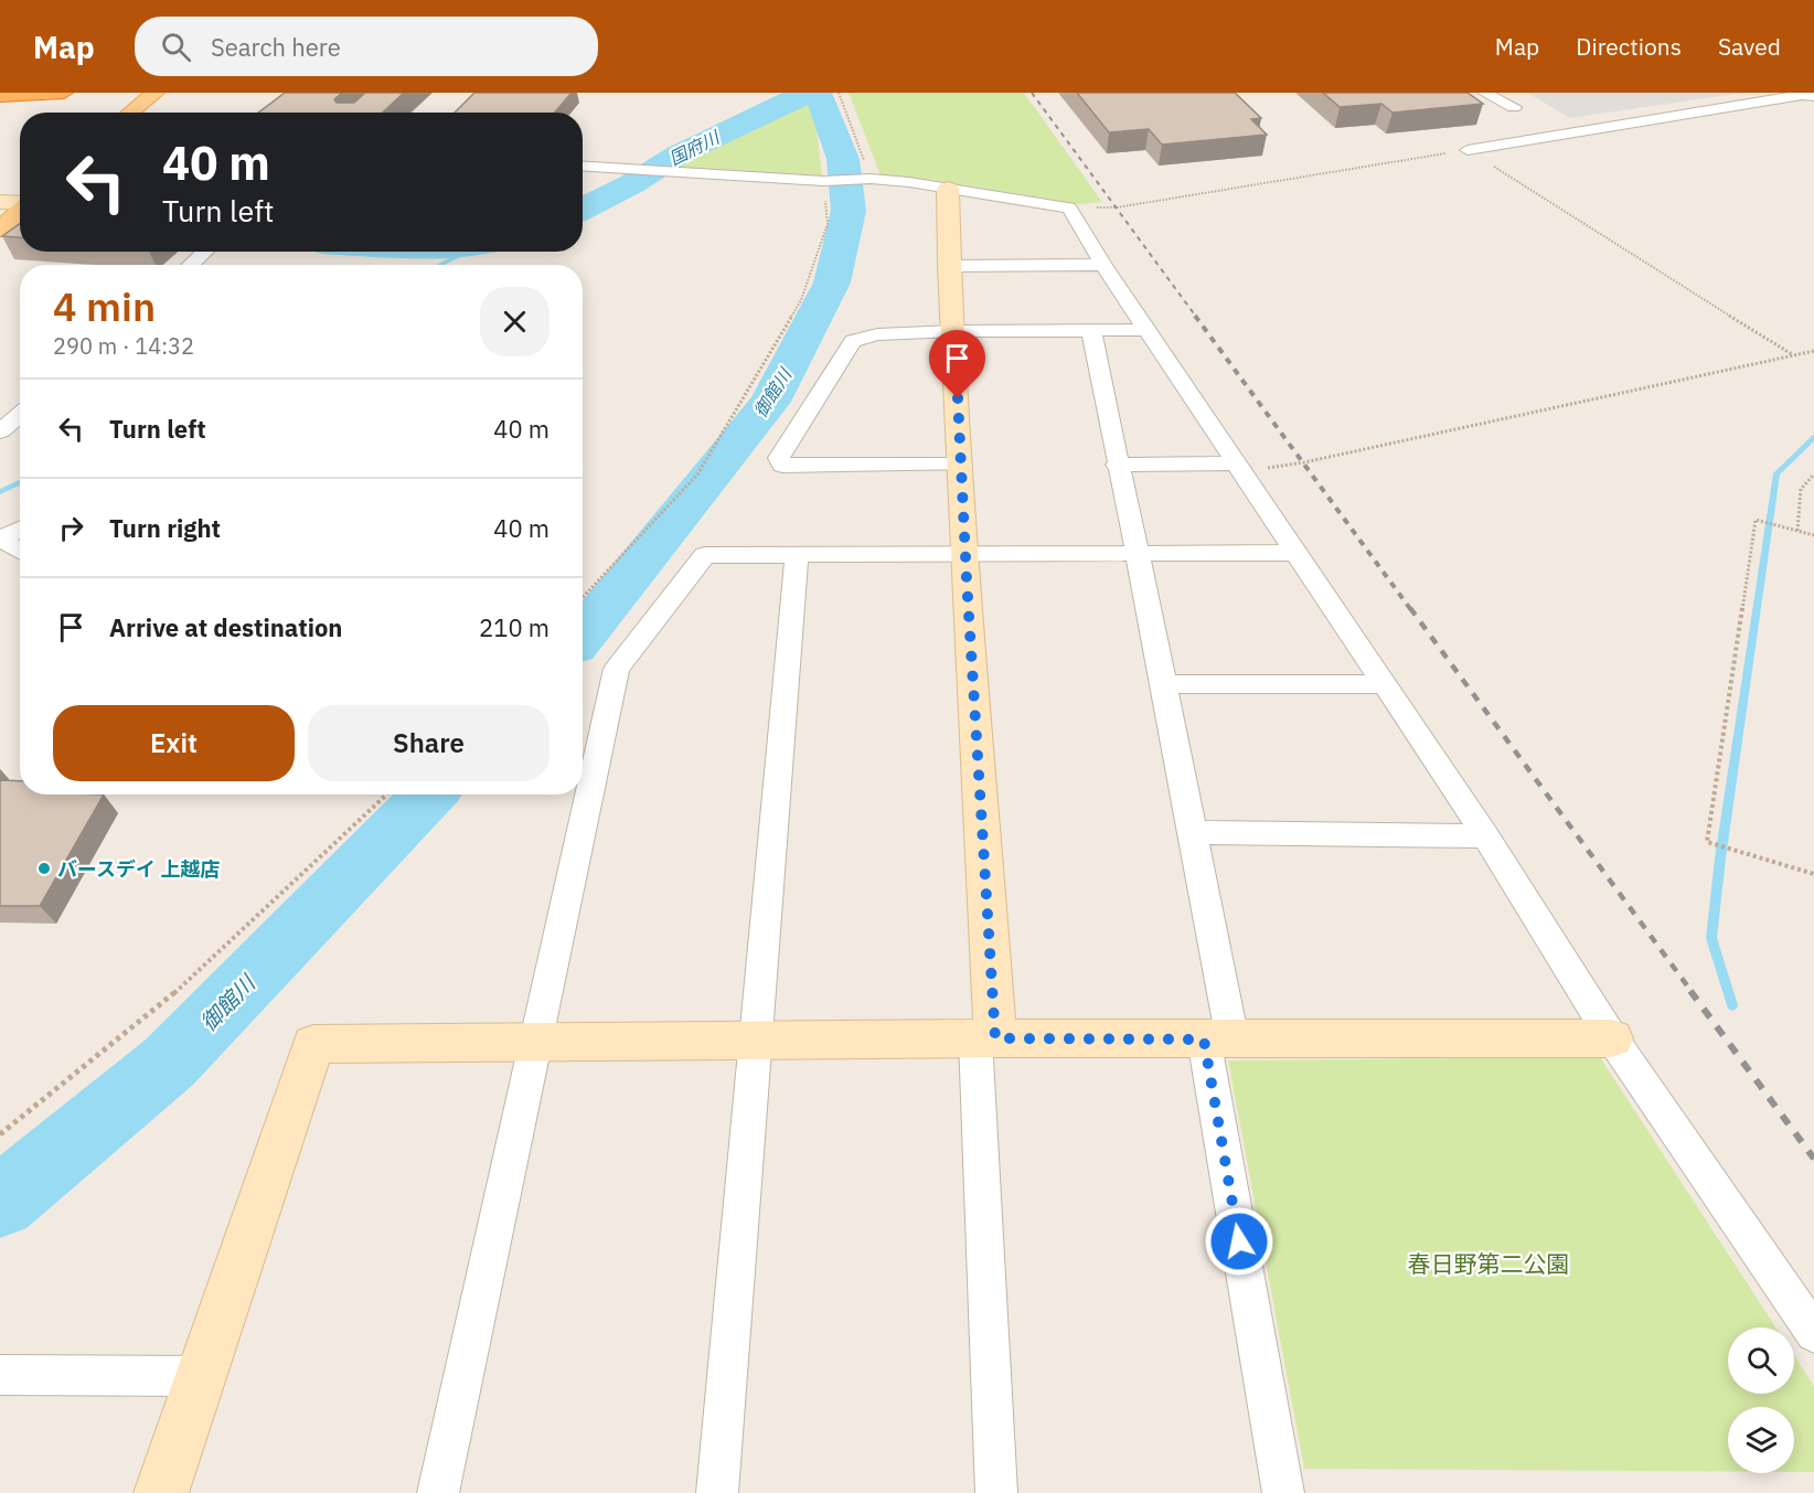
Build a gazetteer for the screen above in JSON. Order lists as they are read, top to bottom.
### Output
{
  "water": ["国府川", "御館川"],
  "parks": ["春日野第二公園"],
  "places": ["バースデイ 上越店"],
  "page": {
    "header": "Map",
    "search": "Search here",
    "nav": ["Map", "Directions", "Saved"],
    "turn": ["40 m", "Turn left"],
    "heading": ["4 min", "290 m · 14:32"],
    "list": [
      {
        "name": "Turn left",
        "value": "40 m"
      },
      {
        "name": "Turn right",
        "value": "40 m"
      },
      {
        "name": "Arrive at destination",
        "value": "210 m"
      }
    ],
    "buttons": ["Exit", "Share"]
  }
}
